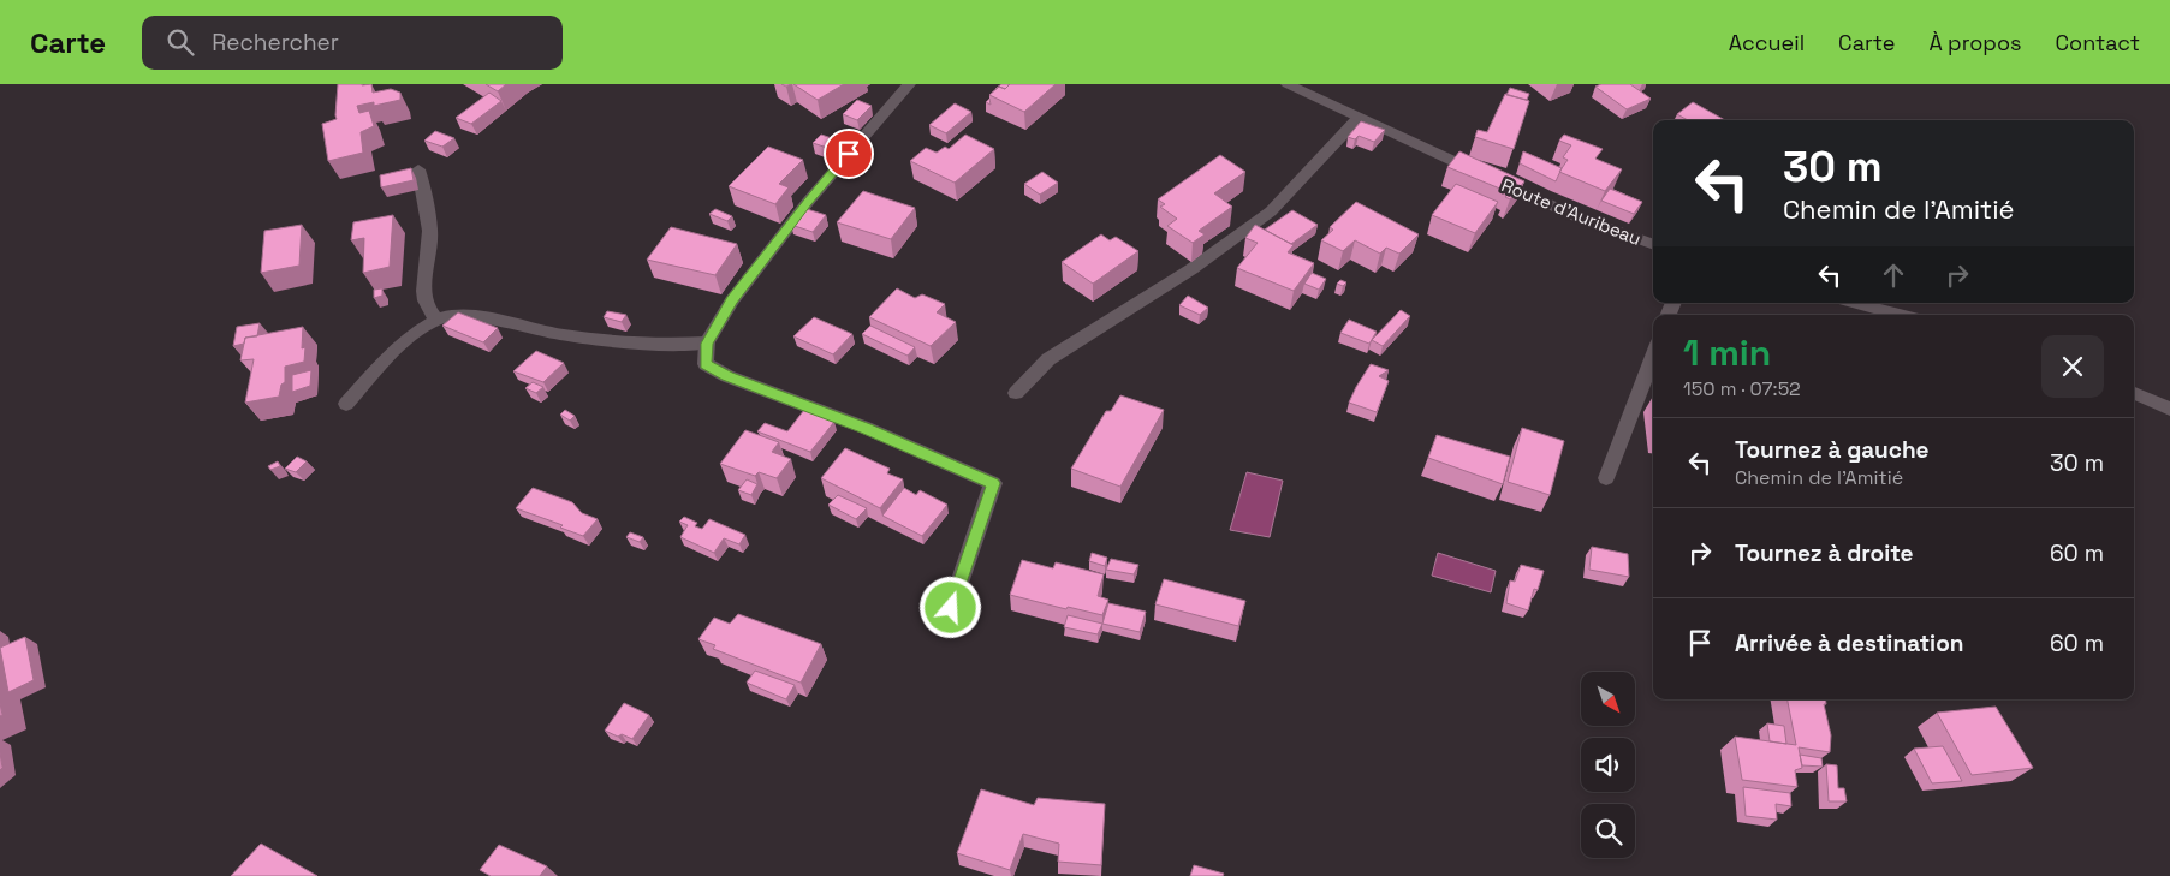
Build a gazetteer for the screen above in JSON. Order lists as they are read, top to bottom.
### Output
{
  "streets": {
    "street": ["Route d'Auribeau"]
  },
  "north": "bottom right",
  "page": {
    "header": "Carte",
    "search": "Rechercher",
    "nav": [
      "Accueil",
      "Carte",
      "À propos",
      "Contact"
    ],
    "turn": ["30 m", "Chemin de l'Amitié"],
    "heading": ["1 min", "150 m · 07:52"],
    "list": [
      {
        "name": "Tournez à gauche",
        "note": "Chemin de l'Amitié",
        "value": "30 m"
      },
      {
        "name": "Tournez à droite",
        "value": "60 m"
      },
      {
        "name": "Arrivée à destination",
        "value": "60 m"
      }
    ]
  }
}
